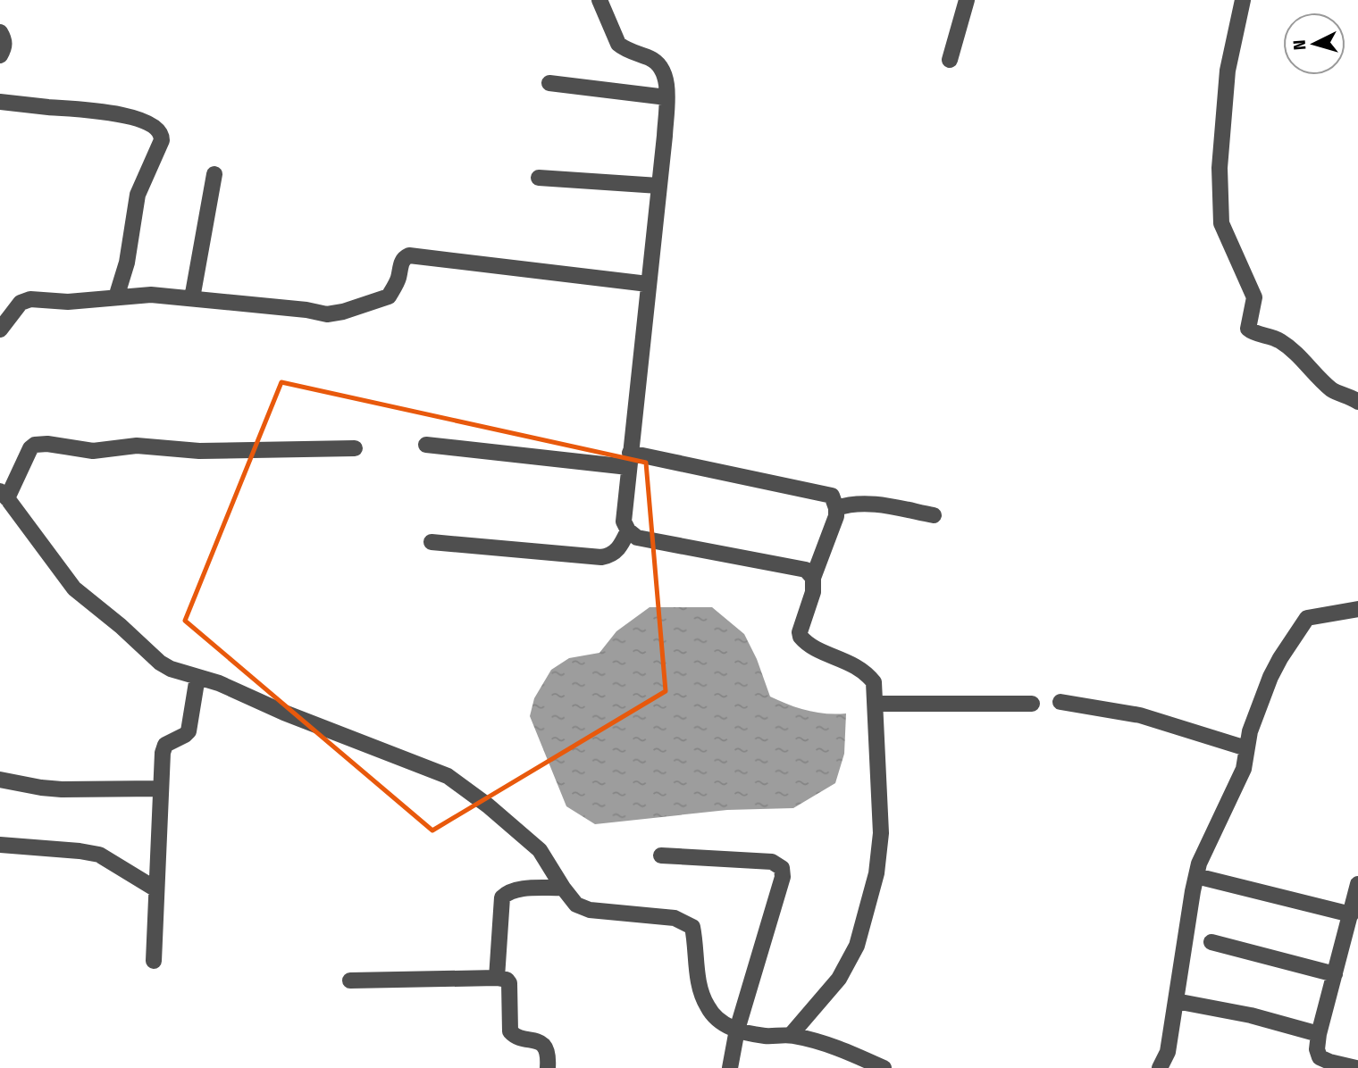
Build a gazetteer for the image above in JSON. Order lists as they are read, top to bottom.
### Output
{
  "north": "left"
}
